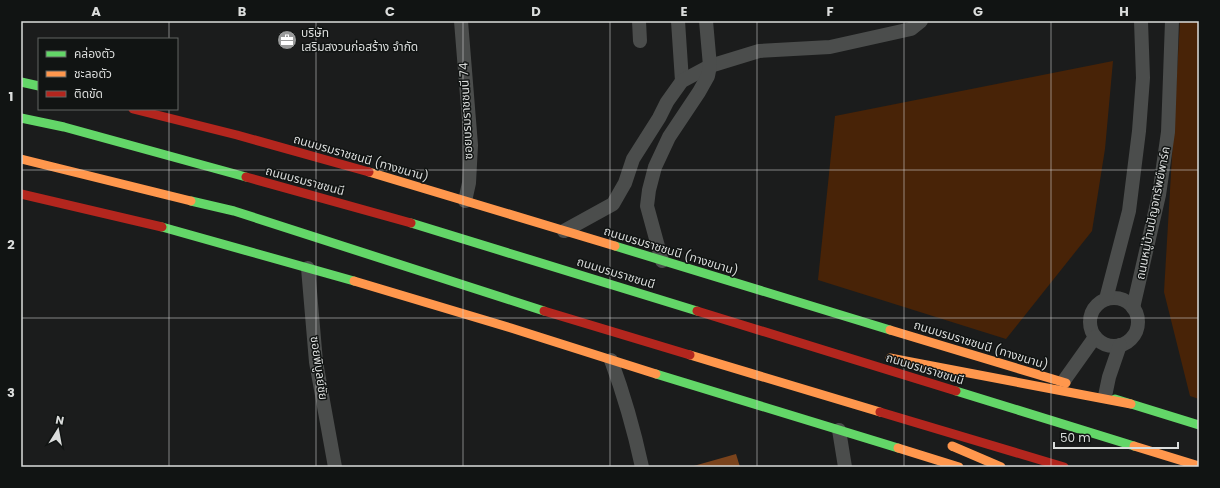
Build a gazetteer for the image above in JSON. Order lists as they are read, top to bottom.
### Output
{
  "streets": {
    "main road": ["ถนนบรมราชชนนี (ทางขนาน)", "ถนนบรมราชชนนี"],
    "street": ["ซอยบรมราชชนนี 74", "ถนนหมู่บ้านปัญจทรัพย์พาร์ค", "ซอยพิบูลย์ชัย"]
  },
  "crossings": [
    ["ซอยบรมราชชนนี 74", "ถนนบรมราชชนนี (ทางขนาน)"]
  ],
  "places": {
    "office": ["บริษัท เสริมสงวนก่อสร้าง จำกัด"]
  },
  "legend": ["คล่องตัว", "ชะลอตัว", "ติดขัด"],
  "scale_bar": "50 m",
  "north": "top",
  "grid": {
    "columns": [
      "A",
      "B",
      "C",
      "D",
      "E",
      "F",
      "G",
      "H"
    ],
    "rows": ["1", "2", "3"]
  }
}
